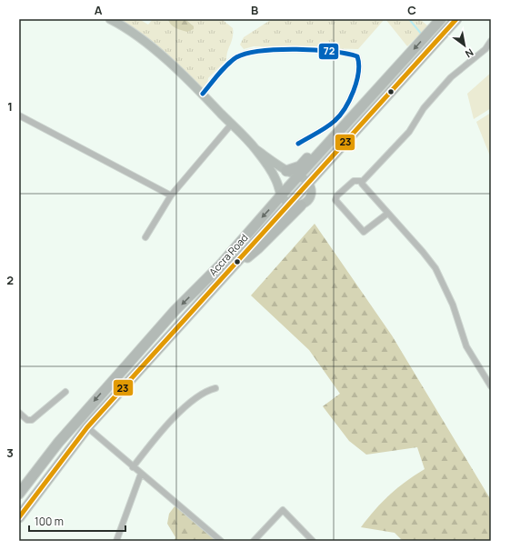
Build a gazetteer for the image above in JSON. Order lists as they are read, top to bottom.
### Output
{
  "streets": {
    "highway": ["Accra Road"]
  },
  "lines": ["transit line 23", "transit line 72"],
  "scale_bar": "100 m",
  "north": "bottom right",
  "grid": {
    "columns": ["A", "B", "C"],
    "rows": ["1", "2", "3"]
  }
}
